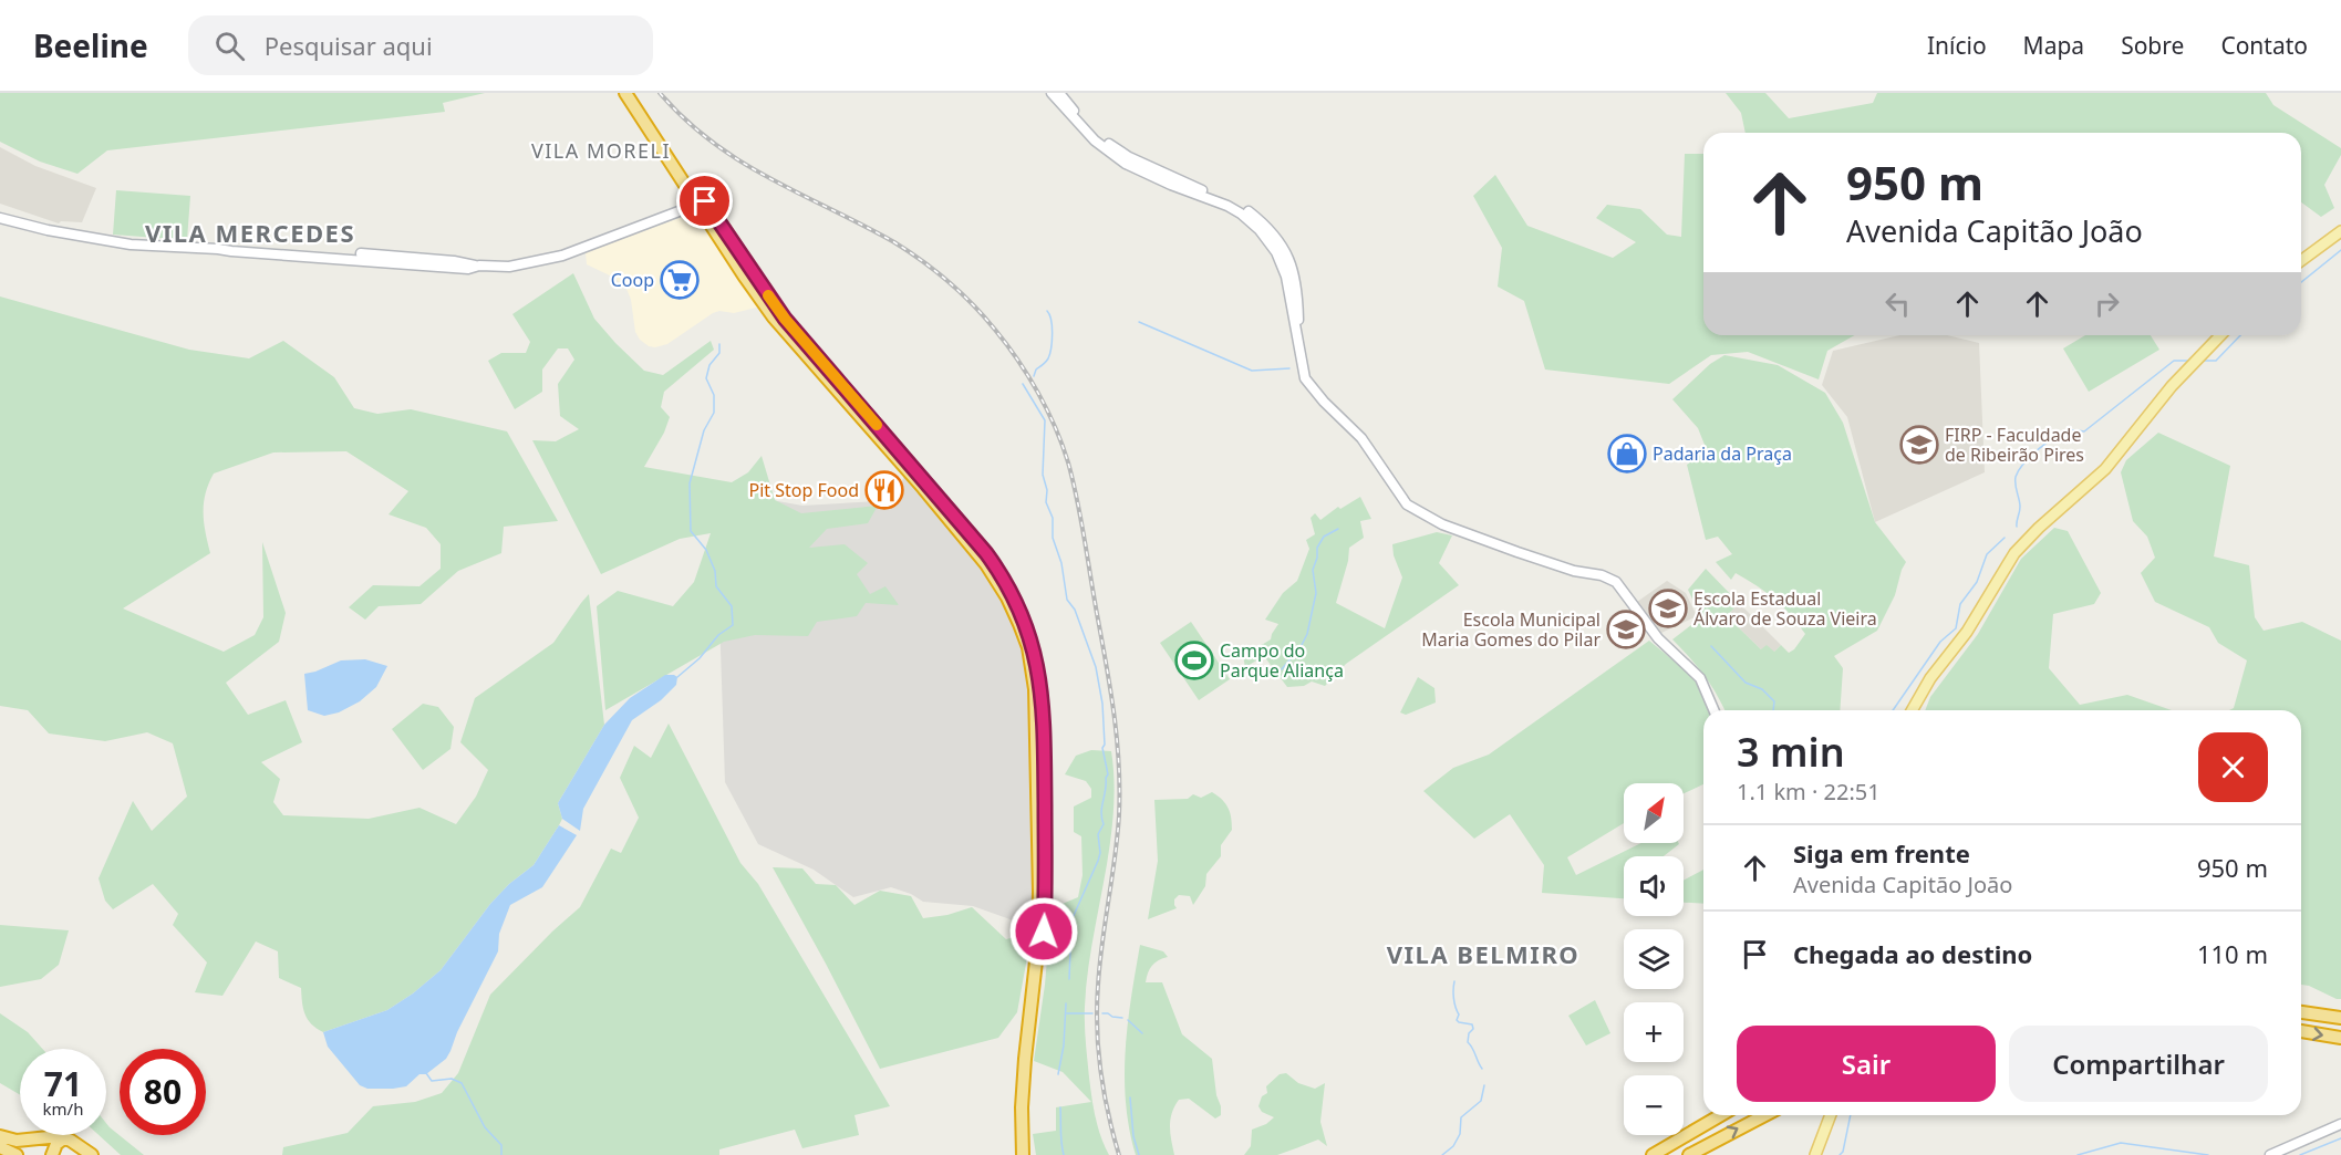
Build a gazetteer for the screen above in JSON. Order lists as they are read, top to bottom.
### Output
{
  "districts": ["VILA MORELI", "VILA MERCEDES", "VILA BELMIRO"],
  "places": {
    "supermarket": ["Coop"],
    "school or university": ["FIRP - Faculdade de Ribeirão Pires", "Escola Estadual Álvaro de Souza Vieira", "Escola Municipal Maria Gomes do Pilar"],
    "shop": ["Padaria da Praça"],
    "restaurant": ["Pit Stop Food"],
    "sports": ["Campo do Parque Aliança"]
  },
  "north": "top right",
  "page": {
    "header": "Beeline",
    "search": "Pesquisar aqui",
    "nav": [
      "Início",
      "Mapa",
      "Sobre",
      "Contato"
    ],
    "turn": ["950 m", "Avenida Capitão João"],
    "heading": ["3 min", "1.1 km · 22:51"],
    "map_buttons": ["+", "−"],
    "list": [
      {
        "name": "Siga em frente",
        "note": "Avenida Capitão João",
        "value": "950 m"
      },
      {
        "name": "Chegada ao destino",
        "value": "110 m"
      }
    ],
    "buttons": ["Sair", "Compartilhar"],
    "speed": "71 km/h",
    "limit": "80"
  }
}
